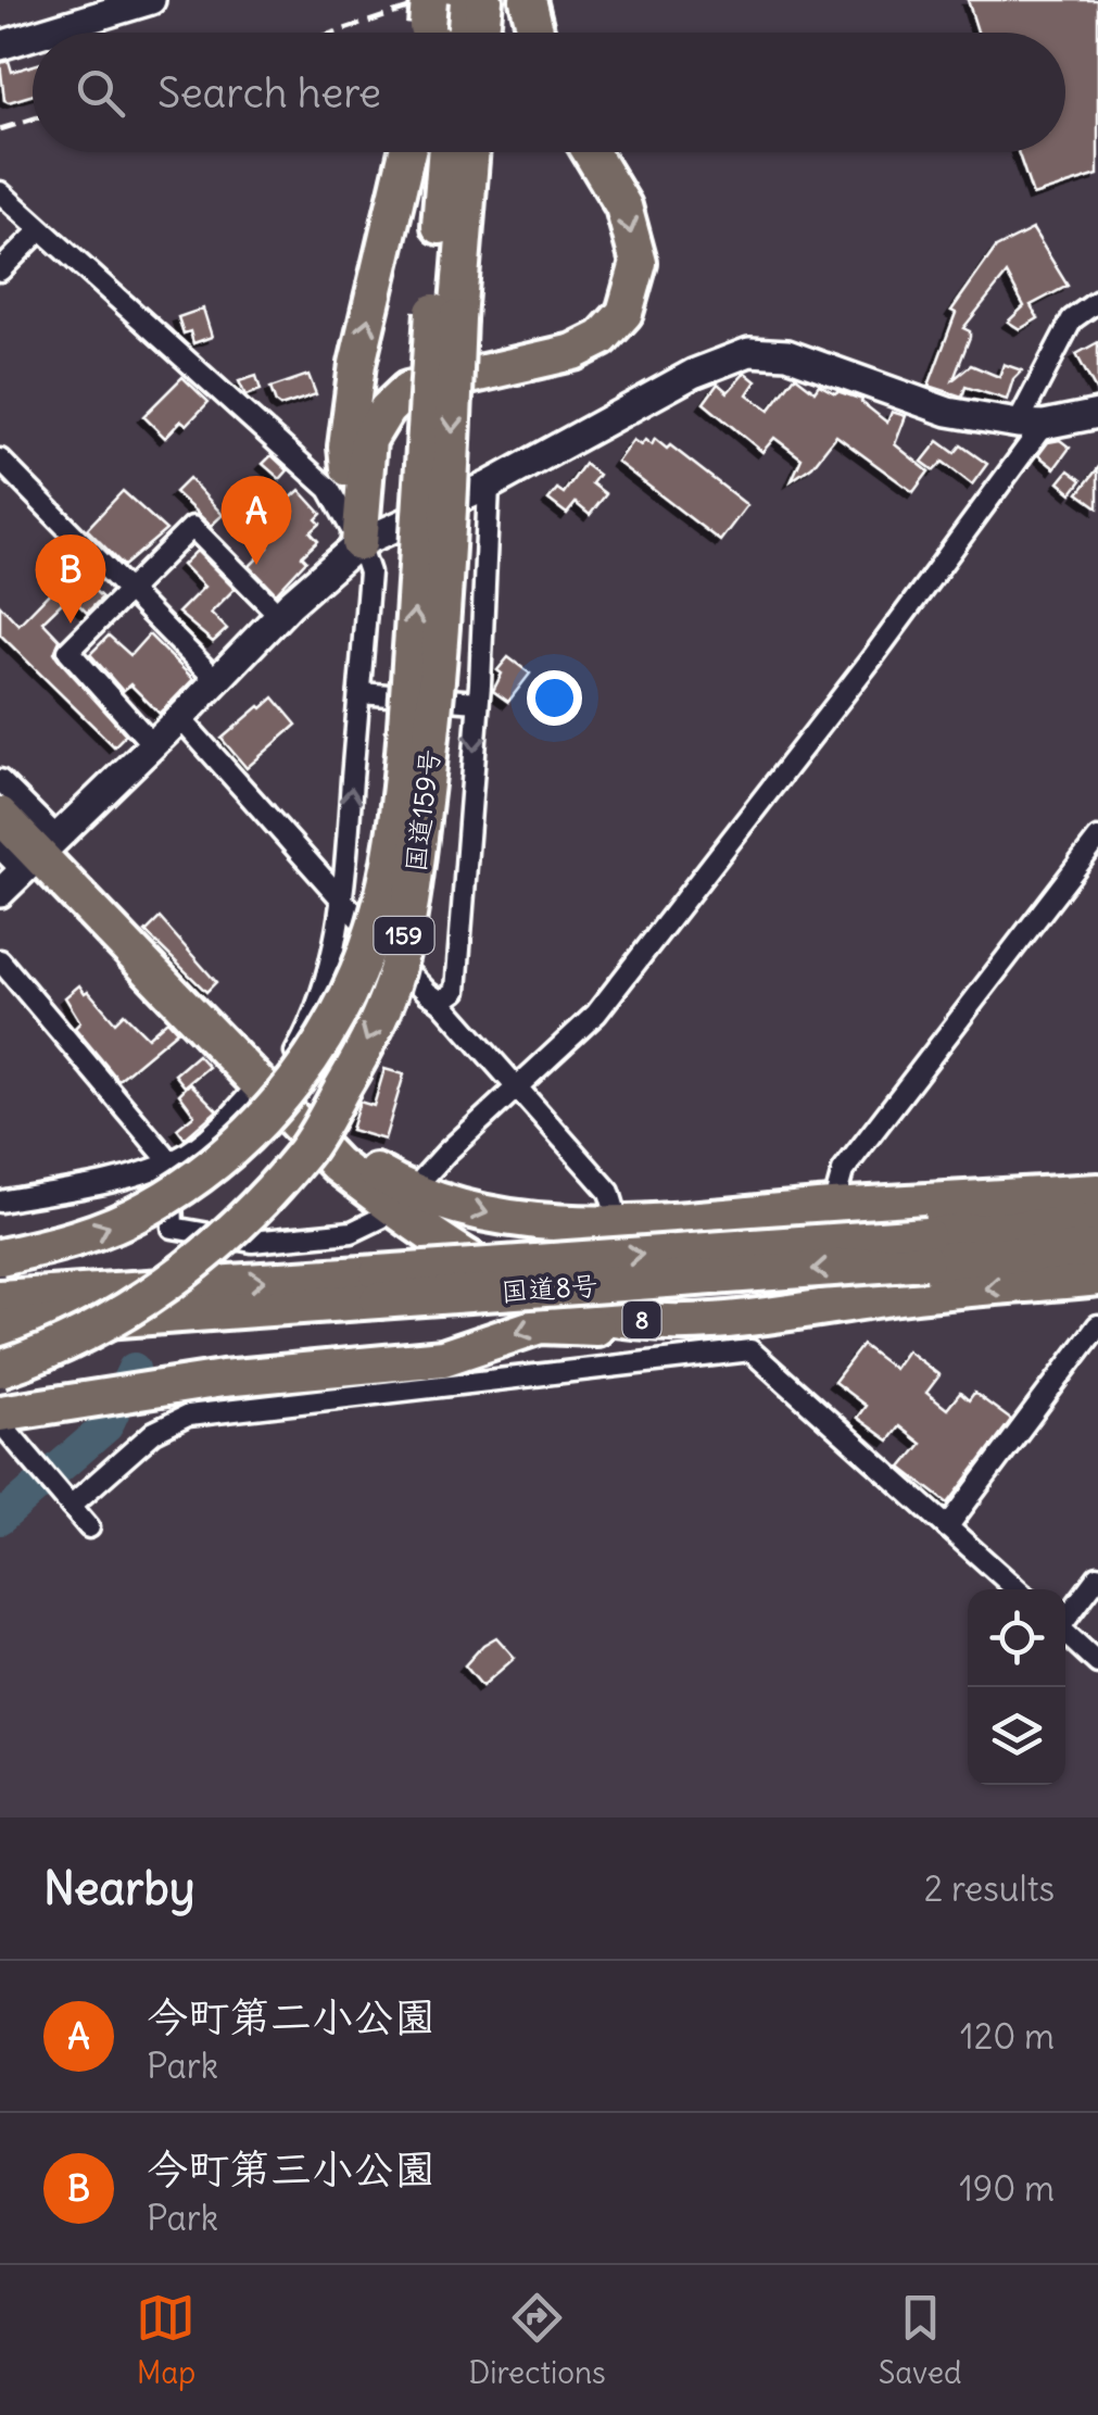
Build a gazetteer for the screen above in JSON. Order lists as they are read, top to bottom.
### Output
{
  "streets": {
    "highway": [
      "国道159号",
      "159",
      "国道8号",
      "8"
    ]
  },
  "page": {
    "search": "Search here",
    "pins": ["A", "B"],
    "heading": ["Nearby", "2 results"],
    "list": [
      {
        "mark": "A",
        "name": "今町第二小公園",
        "note": "Park",
        "value": "120 m"
      },
      {
        "mark": "B",
        "name": "今町第三小公園",
        "note": "Park",
        "value": "190 m"
      }
    ],
    "nav": ["Map", "Directions", "Saved"]
  }
}
